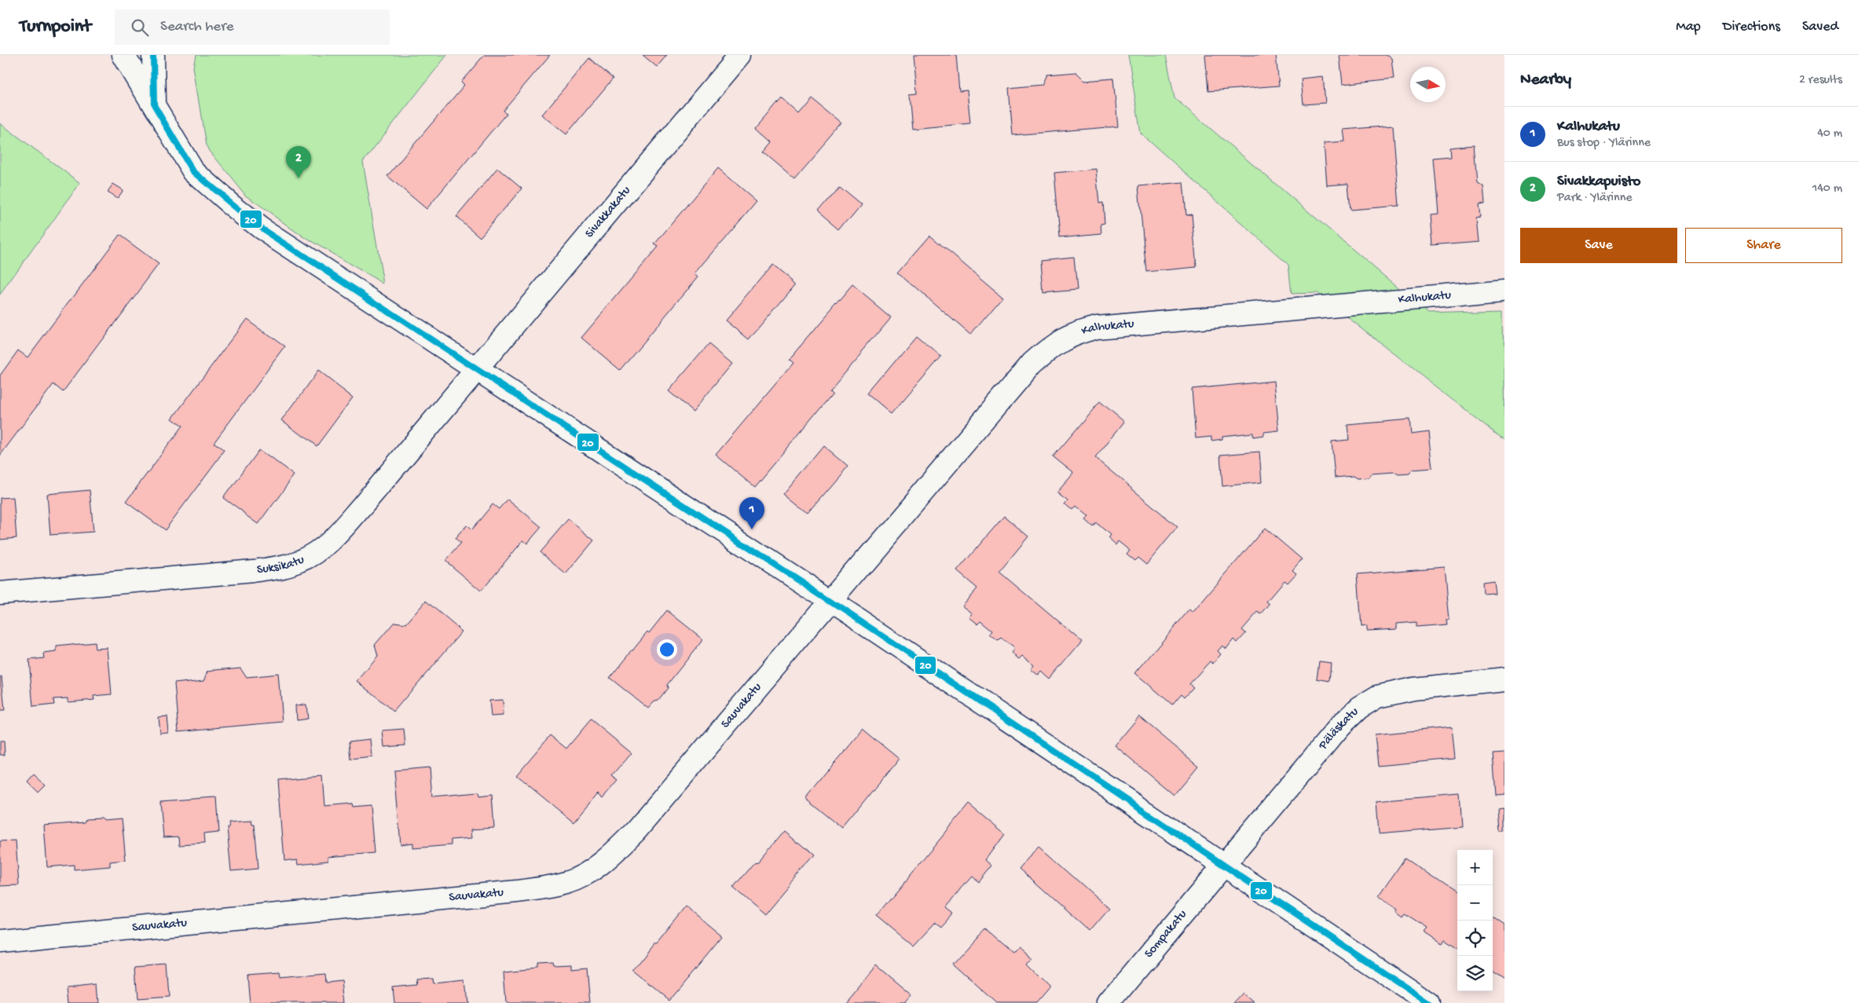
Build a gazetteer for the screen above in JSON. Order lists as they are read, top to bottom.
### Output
{
  "streets": {
    "street": [
      "Sivakkakatu",
      "Kalhukatu",
      "Suksikatu",
      "Sauvakatu",
      "Päläskatu",
      "Sompakatu"
    ]
  },
  "crossings": [
    ["Sivakkakatu", "Suksikatu"],
    ["Kalhukatu", "Sauvakatu"],
    ["Päläskatu", "Sompakatu"]
  ],
  "lines": ["transit line 20"],
  "north": "right",
  "page": {
    "header": "Turnpoint",
    "search": "Search here",
    "nav": ["Map", "Directions", "Saved"],
    "heading": ["Nearby", "2 results"],
    "list": [
      {
        "mark": "1",
        "name": "Kalhukatu",
        "note": "Bus stop · Ylärinne",
        "value": "40 m"
      },
      {
        "mark": "2",
        "name": "Sivakkapuisto",
        "note": "Park · Ylärinne",
        "value": "140 m"
      }
    ],
    "pins": ["2", "1"],
    "buttons": ["Save", "Share"],
    "map_buttons": ["+", "−"]
  }
}
